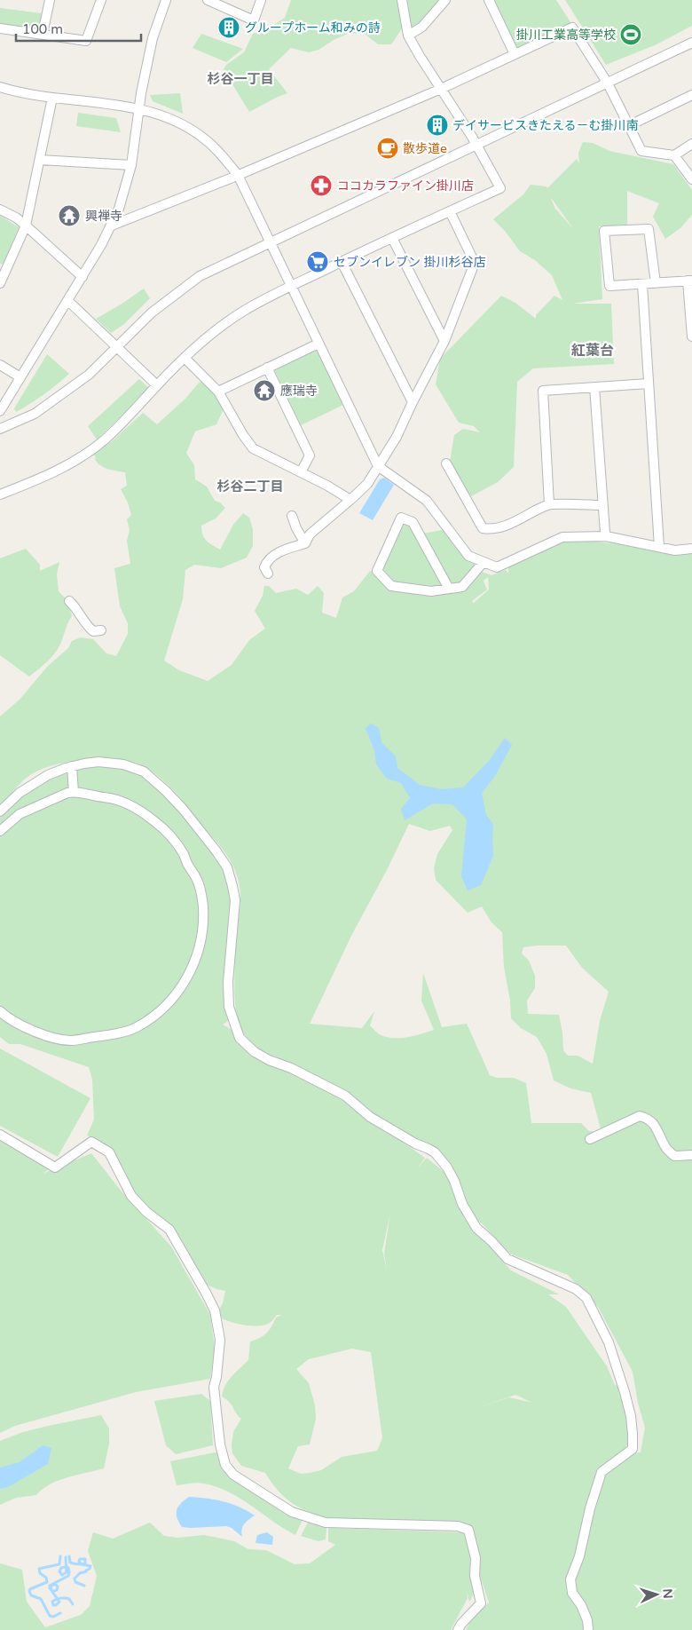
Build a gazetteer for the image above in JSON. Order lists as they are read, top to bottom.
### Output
{
  "districts": ["杉谷一丁目", "紅葉台", "杉谷二丁目"],
  "places": {
    "building": ["グループホーム和みの詩", "デイサービスきたえる－む掛川南"],
    "sports": ["掛川工業高等学校"],
    "cafe": ["散歩道e"],
    "pharmacy": ["ココカラファイン掛川店"],
    "temple": ["興禅寺", "應瑞寺"],
    "supermarket": ["セブンイレブン 掛川杉谷店"]
  },
  "scale_bar": "100 m",
  "north": "right"
}
